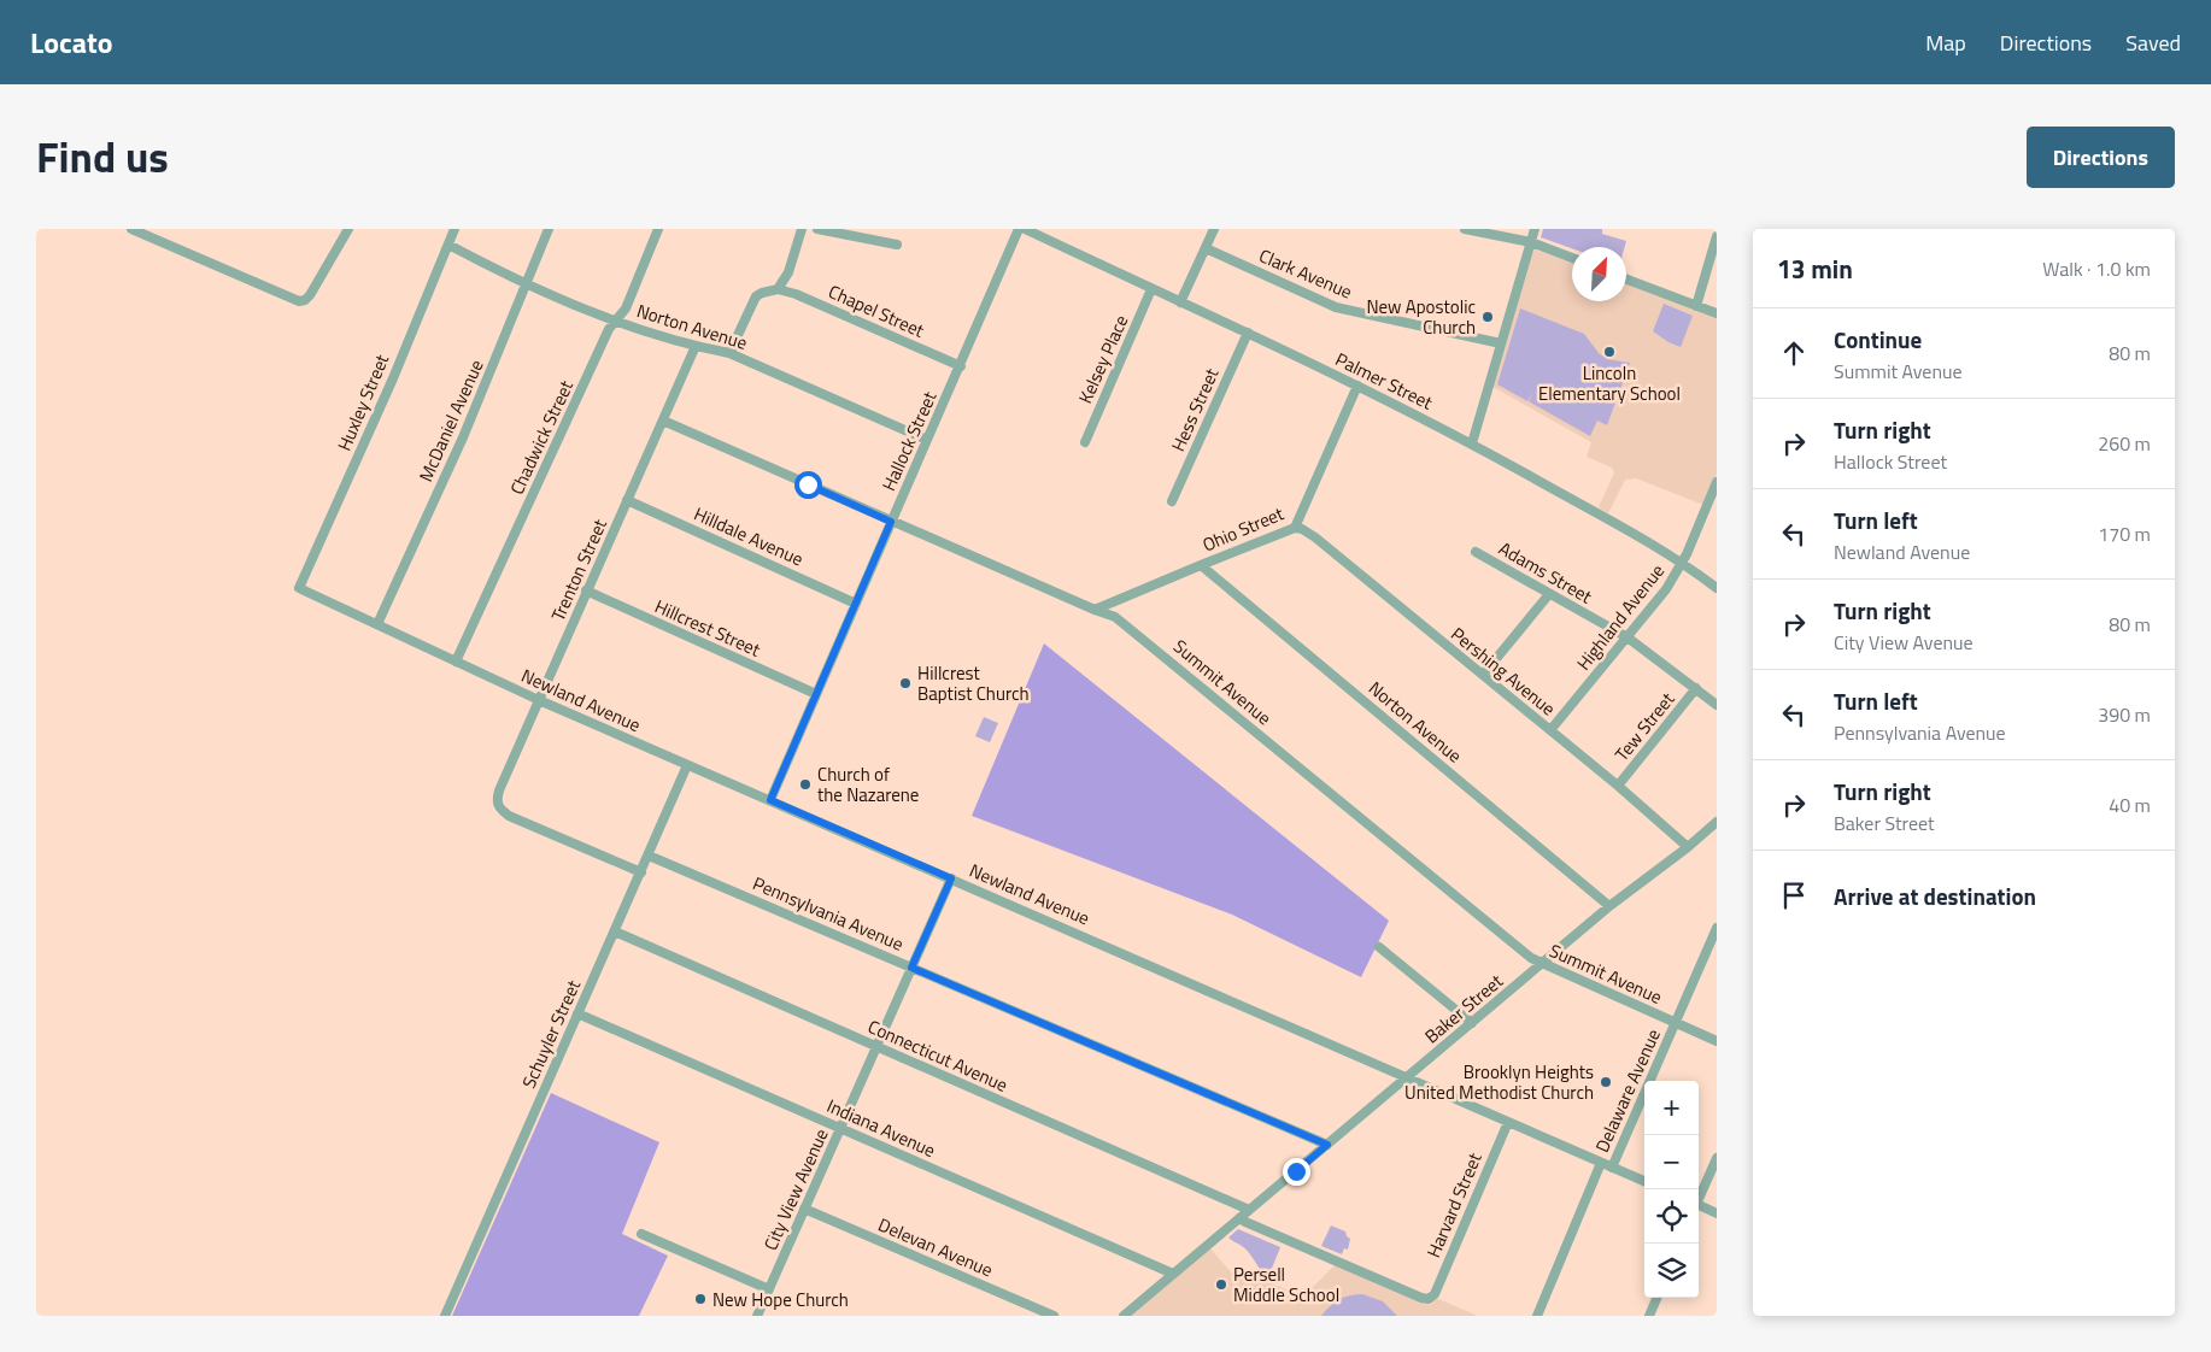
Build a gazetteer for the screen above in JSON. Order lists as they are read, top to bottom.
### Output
{
  "streets": {
    "street": [
      "Clark Avenue",
      "Chapel Street",
      "Norton Avenue",
      "Kelsey Place",
      "Palmer Street",
      "Huxley Street",
      "Hess Street",
      "McDaniel Avenue",
      "Chadwick Street",
      "Hallock Street",
      "Ohio Street",
      "Hilldale Avenue",
      "Trenton Street",
      "Adams Street",
      "Highland Avenue",
      "Hillcrest Street",
      "Pershing Avenue",
      "Summit Avenue",
      "Newland Avenue",
      "Tew Street",
      "Pennsylvania Avenue",
      "Baker Street",
      "Schuyler Street",
      "Connecticut Avenue",
      "Delaware Avenue",
      "Indiana Avenue",
      "City View Avenue",
      "Harvard Street",
      "Delevan Avenue"
    ]
  },
  "crossings": [
    ["Chapel Street", "Hallock Street"],
    ["Norton Avenue", "Huxley Street"],
    ["Norton Avenue", "McDaniel Avenue"],
    ["Norton Avenue", "Chadwick Street"],
    ["Norton Avenue", "Hallock Street"],
    ["Norton Avenue", "Ohio Street"],
    ["Norton Avenue", "Trenton Street"],
    ["Norton Avenue", "Baker Street"],
    ["Kelsey Place", "Palmer Street"],
    ["Palmer Street", "Hess Street"],
    ["Palmer Street", "Ohio Street"],
    ["Palmer Street", "Highland Avenue"],
    ["Huxley Street", "Newland Avenue"],
    ["McDaniel Avenue", "Newland Avenue"],
    ["Chadwick Street", "Newland Avenue"],
    ["Hallock Street", "Hilldale Avenue"],
    ["Hallock Street", "Hillcrest Street"],
    ["Hallock Street", "Summit Avenue"],
    ["Hallock Street", "Newland Avenue"],
    ["Ohio Street", "Pershing Avenue"],
    ["Ohio Street", "Summit Avenue"],
    ["Hilldale Avenue", "Trenton Street"],
    ["Trenton Street", "Hillcrest Street"],
    ["Trenton Street", "Summit Avenue"],
    ["Trenton Street", "Newland Avenue"],
    ["Trenton Street", "Schuyler Street"],
    ["Adams Street", "Highland Avenue"],
    ["Adams Street", "Tew Street"],
    ["Highland Avenue", "Pershing Avenue"],
    ["Pershing Avenue", "Tew Street"],
    ["Pershing Avenue", "Baker Street"],
    ["Summit Avenue", "Baker Street"],
    ["Summit Avenue", "Delaware Avenue"],
    ["Newland Avenue", "Baker Street"],
    ["Newland Avenue", "Schuyler Street"],
    ["Newland Avenue", "Delaware Avenue"],
    ["Newland Avenue", "City View Avenue"],
    ["Newland Avenue", "Harvard Street"],
    ["Pennsylvania Avenue", "Baker Street"],
    ["Pennsylvania Avenue", "Schuyler Street"],
    ["Pennsylvania Avenue", "City View Avenue"],
    ["Baker Street", "Connecticut Avenue"],
    ["Baker Street", "Indiana Avenue"],
    ["Baker Street", "Harvard Street"],
    ["Schuyler Street", "Connecticut Avenue"],
    ["Schuyler Street", "Indiana Avenue"],
    ["Connecticut Avenue", "City View Avenue"],
    ["Indiana Avenue", "City View Avenue"],
    ["City View Avenue", "Delevan Avenue"]
  ],
  "places": [
    "New Apostolic Church",
    "Lincoln Elementary School",
    "Hillcrest Baptist Church",
    "Church of the Nazarene",
    "Brooklyn Heights United Methodist Church",
    "Persell Middle School",
    "New Hope Church"
  ],
  "north": "top right",
  "page": {
    "header": "Locato",
    "nav": ["Map", "Directions", "Saved"],
    "title": "Find us",
    "buttons": "Directions",
    "heading": ["13 min", "Walk · 1.0 km"],
    "list": [
      ["Continue", "Summit Avenue", "80 m"],
      ["Turn right", "Hallock Street", "260 m"],
      ["Turn left", "Newland Avenue", "170 m"],
      ["Turn right", "City View Avenue", "80 m"],
      ["Turn left", "Pennsylvania Avenue", "390 m"],
      ["Turn right", "Baker Street", "40 m"],
      "Arrive at destination"
    ],
    "map_buttons": ["+", "−"]
  }
}
